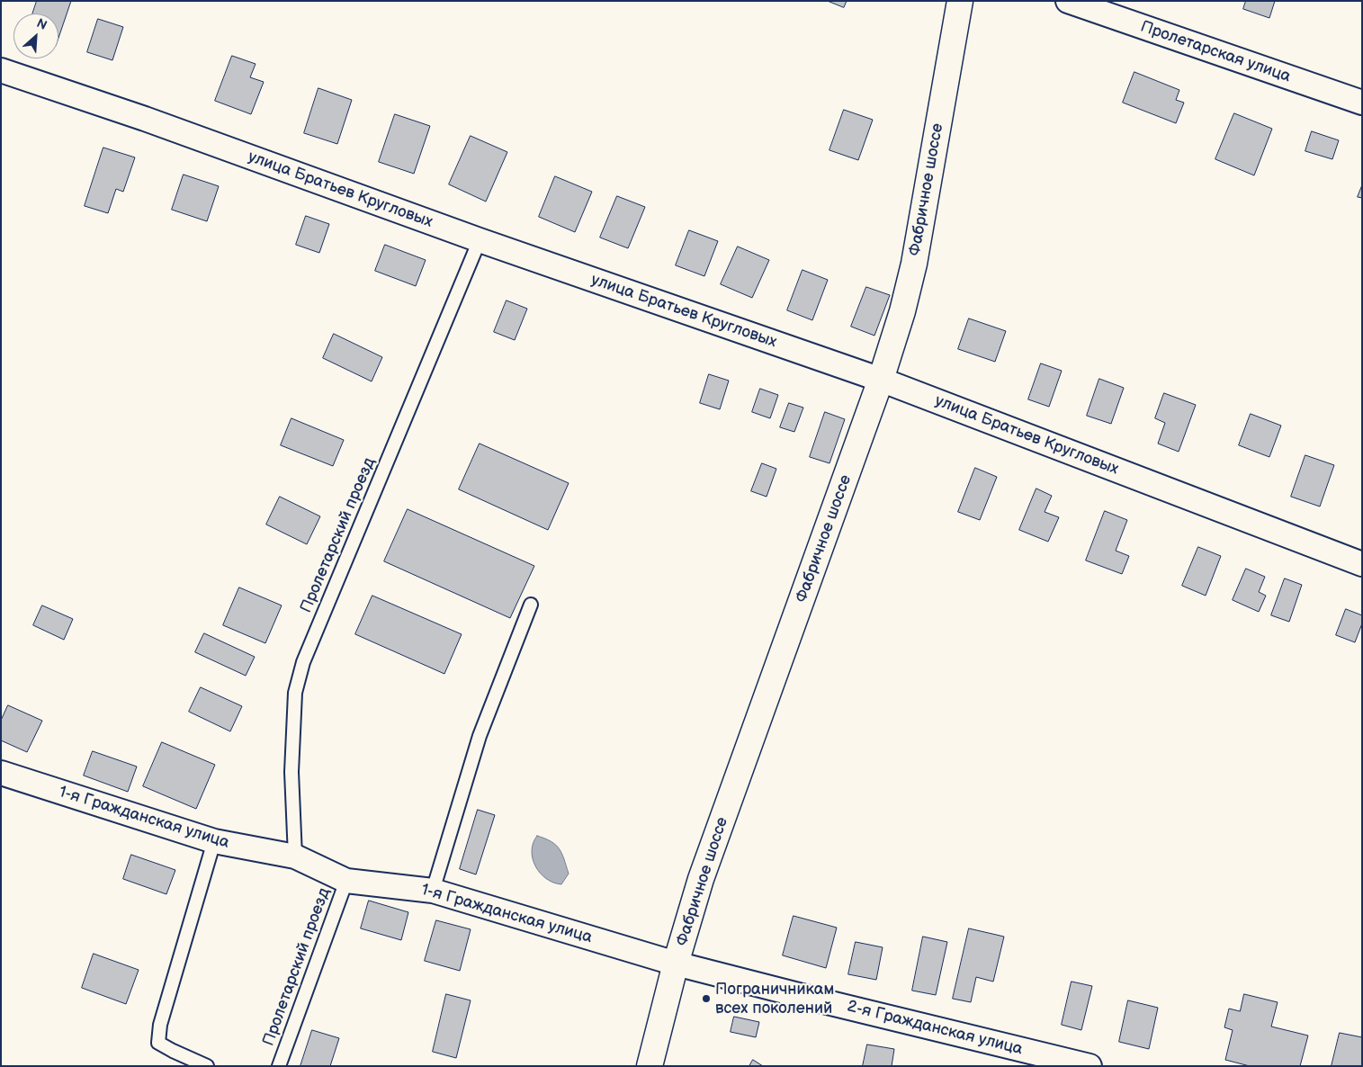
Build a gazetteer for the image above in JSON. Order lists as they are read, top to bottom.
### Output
{
  "streets": {
    "main road": ["Фабричное шоссе"],
    "street": [
      "Пролетарская улица",
      "улица Братьев Кругловых",
      "1-я Гражданская улица",
      "2-я Гражданская улица"
    ],
    "lane": ["Пролетарский проезд"]
  },
  "crossings": [
    ["улица Братьев Кругловых", "Фабричное шоссе"],
    ["улица Братьев Кругловых", "Пролетарский проезд"],
    ["Фабричное шоссе", "1-я Гражданская улица"],
    ["Фабричное шоссе", "2-я Гражданская улица"],
    ["Пролетарский проезд", "1-я Гражданская улица"],
    ["1-я Гражданская улица", "2-я Гражданская улица"]
  ],
  "places": ["Пограничникам всех поколений"],
  "north": "top right"
}
